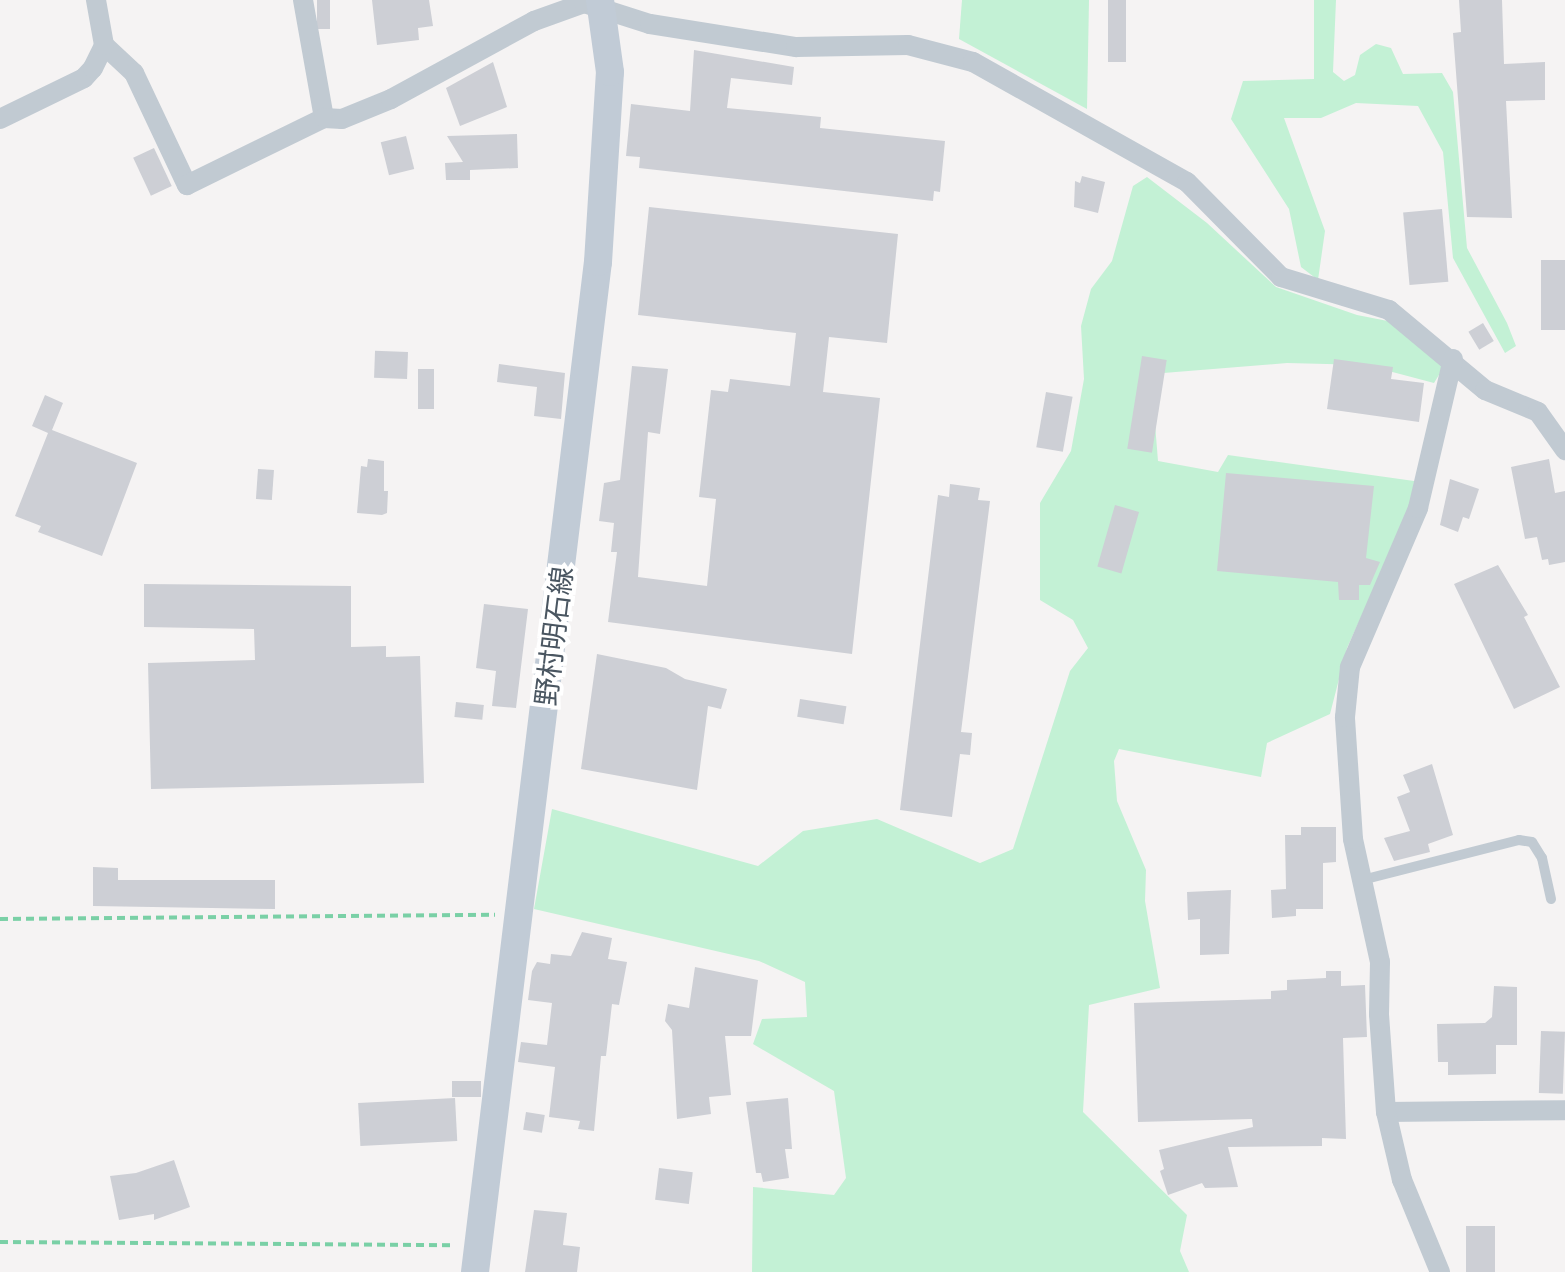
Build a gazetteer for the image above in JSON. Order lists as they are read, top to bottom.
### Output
{
  "streets": {
    "main road": ["野村明石線"]
  }
}
